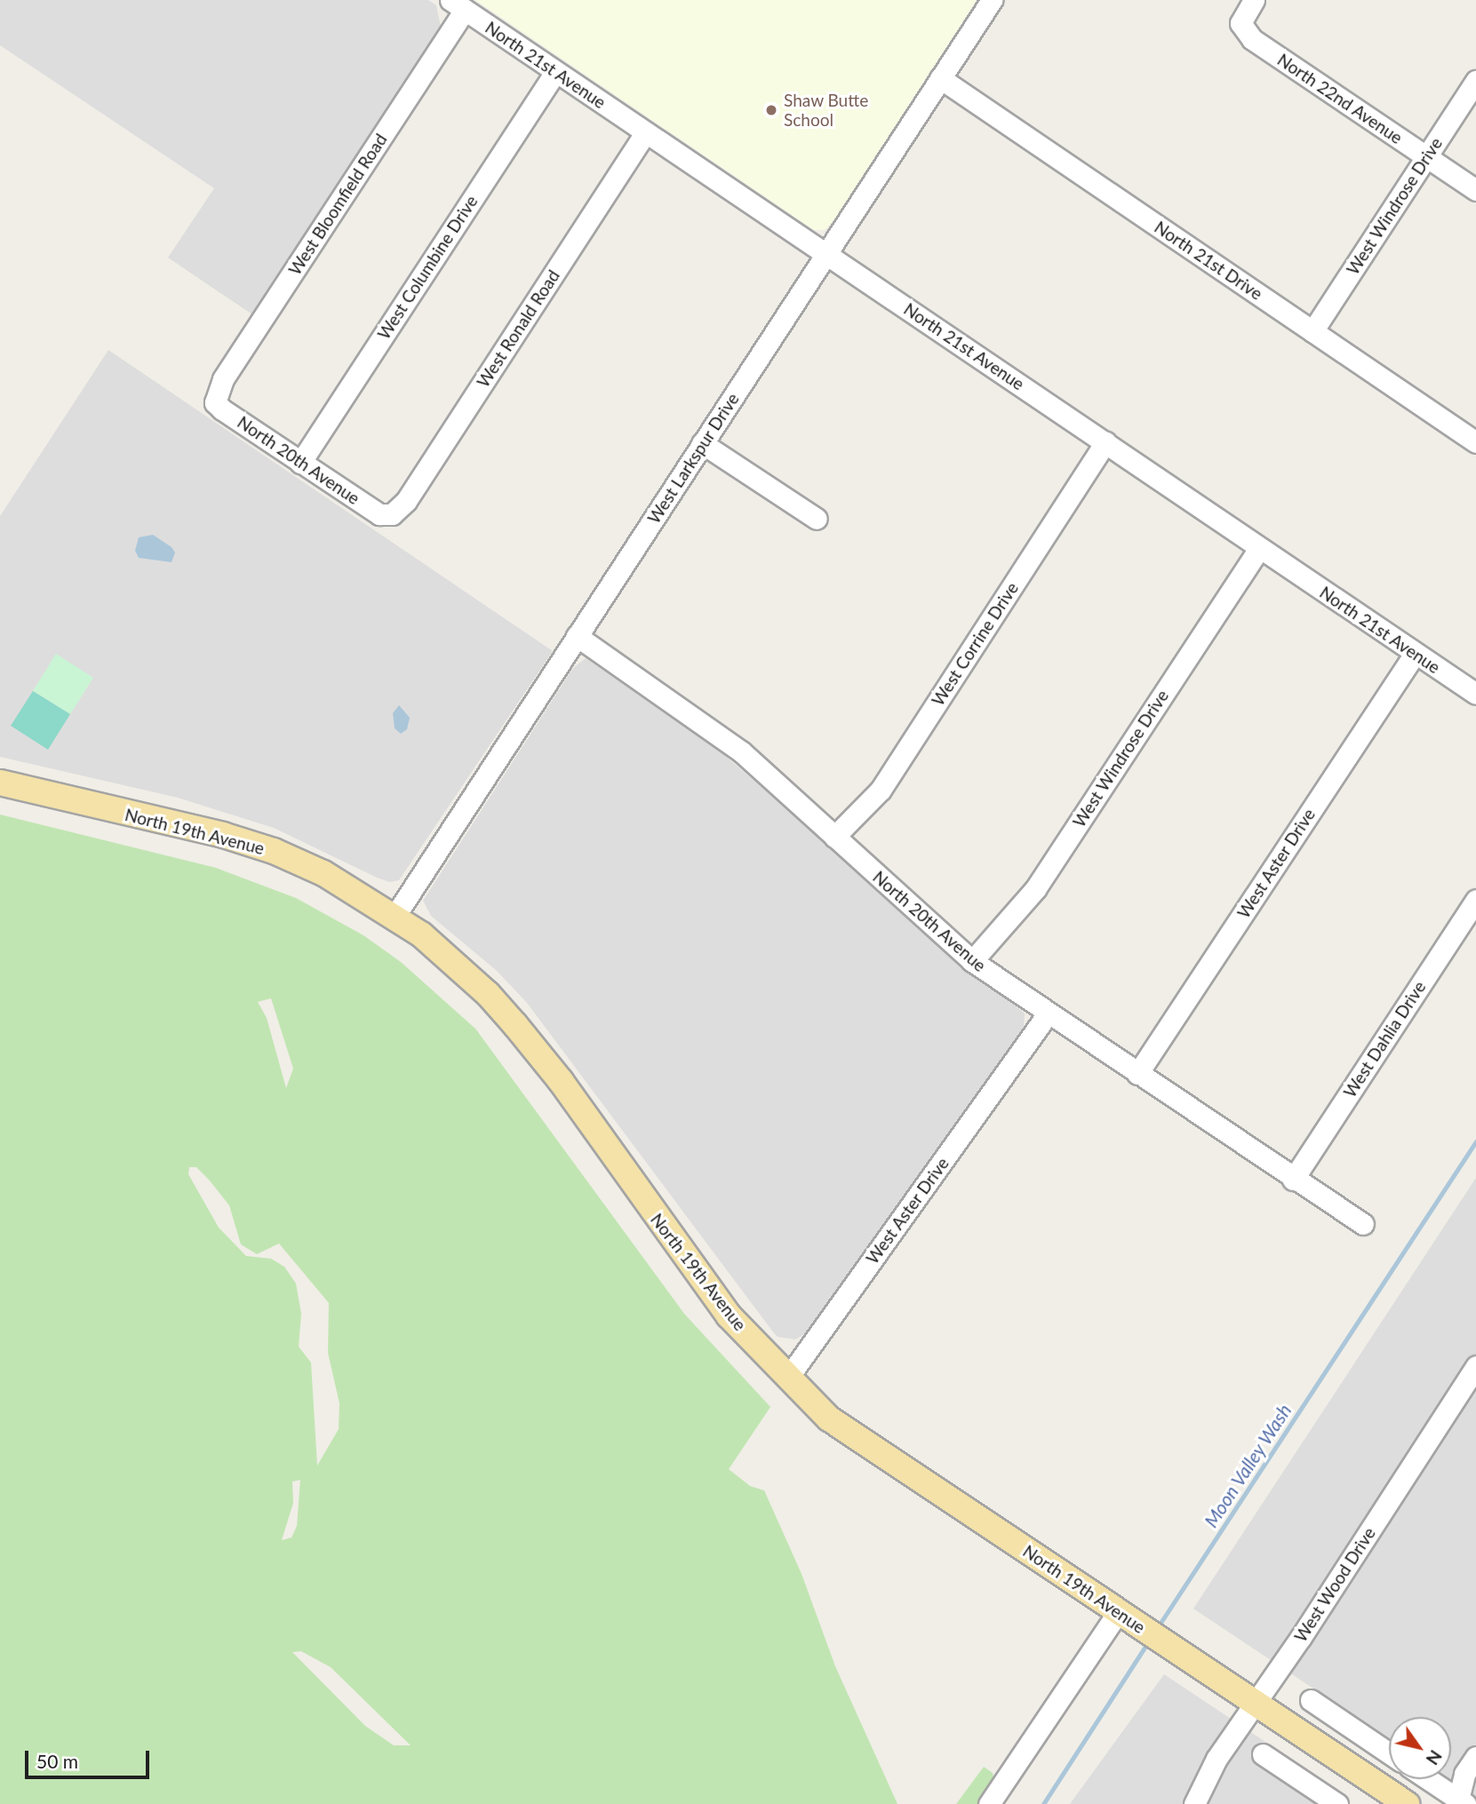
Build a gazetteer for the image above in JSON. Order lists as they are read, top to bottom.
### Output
{
  "streets": {
    "main road": ["North 19th Avenue"],
    "street": [
      "North 21st Avenue",
      "North 22nd Avenue",
      "West Bloomfield Road",
      "West Windrose Drive",
      "North 21st Drive",
      "West Columbine Drive",
      "West Ronald Road",
      "West Larkspur Drive",
      "North 20th Avenue",
      "West Corrine Drive",
      "West Aster Drive",
      "West Dahlia Drive",
      "West Wood Drive"
    ]
  },
  "crossings": [
    ["North 21st Avenue", "West Bloomfield Road"],
    ["North 21st Avenue", "West Windrose Drive"],
    ["North 21st Avenue", "West Columbine Drive"],
    ["North 21st Avenue", "West Ronald Road"],
    ["North 21st Avenue", "West Larkspur Drive"],
    ["North 21st Avenue", "West Corrine Drive"],
    ["North 21st Avenue", "West Aster Drive"],
    ["North 22nd Avenue", "West Windrose Drive"],
    ["West Bloomfield Road", "North 20th Avenue"],
    ["West Windrose Drive", "North 21st Drive"],
    ["West Windrose Drive", "North 20th Avenue"],
    ["North 21st Drive", "West Larkspur Drive"],
    ["West Columbine Drive", "North 20th Avenue"],
    ["West Ronald Road", "North 20th Avenue"],
    ["West Larkspur Drive", "North 20th Avenue"],
    ["West Larkspur Drive", "North 19th Avenue"],
    ["North 20th Avenue", "West Corrine Drive"],
    ["North 20th Avenue", "West Aster Drive"],
    ["North 20th Avenue", "West Dahlia Drive"],
    ["North 19th Avenue", "West Aster Drive"],
    ["North 19th Avenue", "West Wood Drive"]
  ],
  "water": ["Moon Valley Wash"],
  "places": ["Shaw Butte School"],
  "scale_bar": "50 m",
  "north": "bottom right"
}
